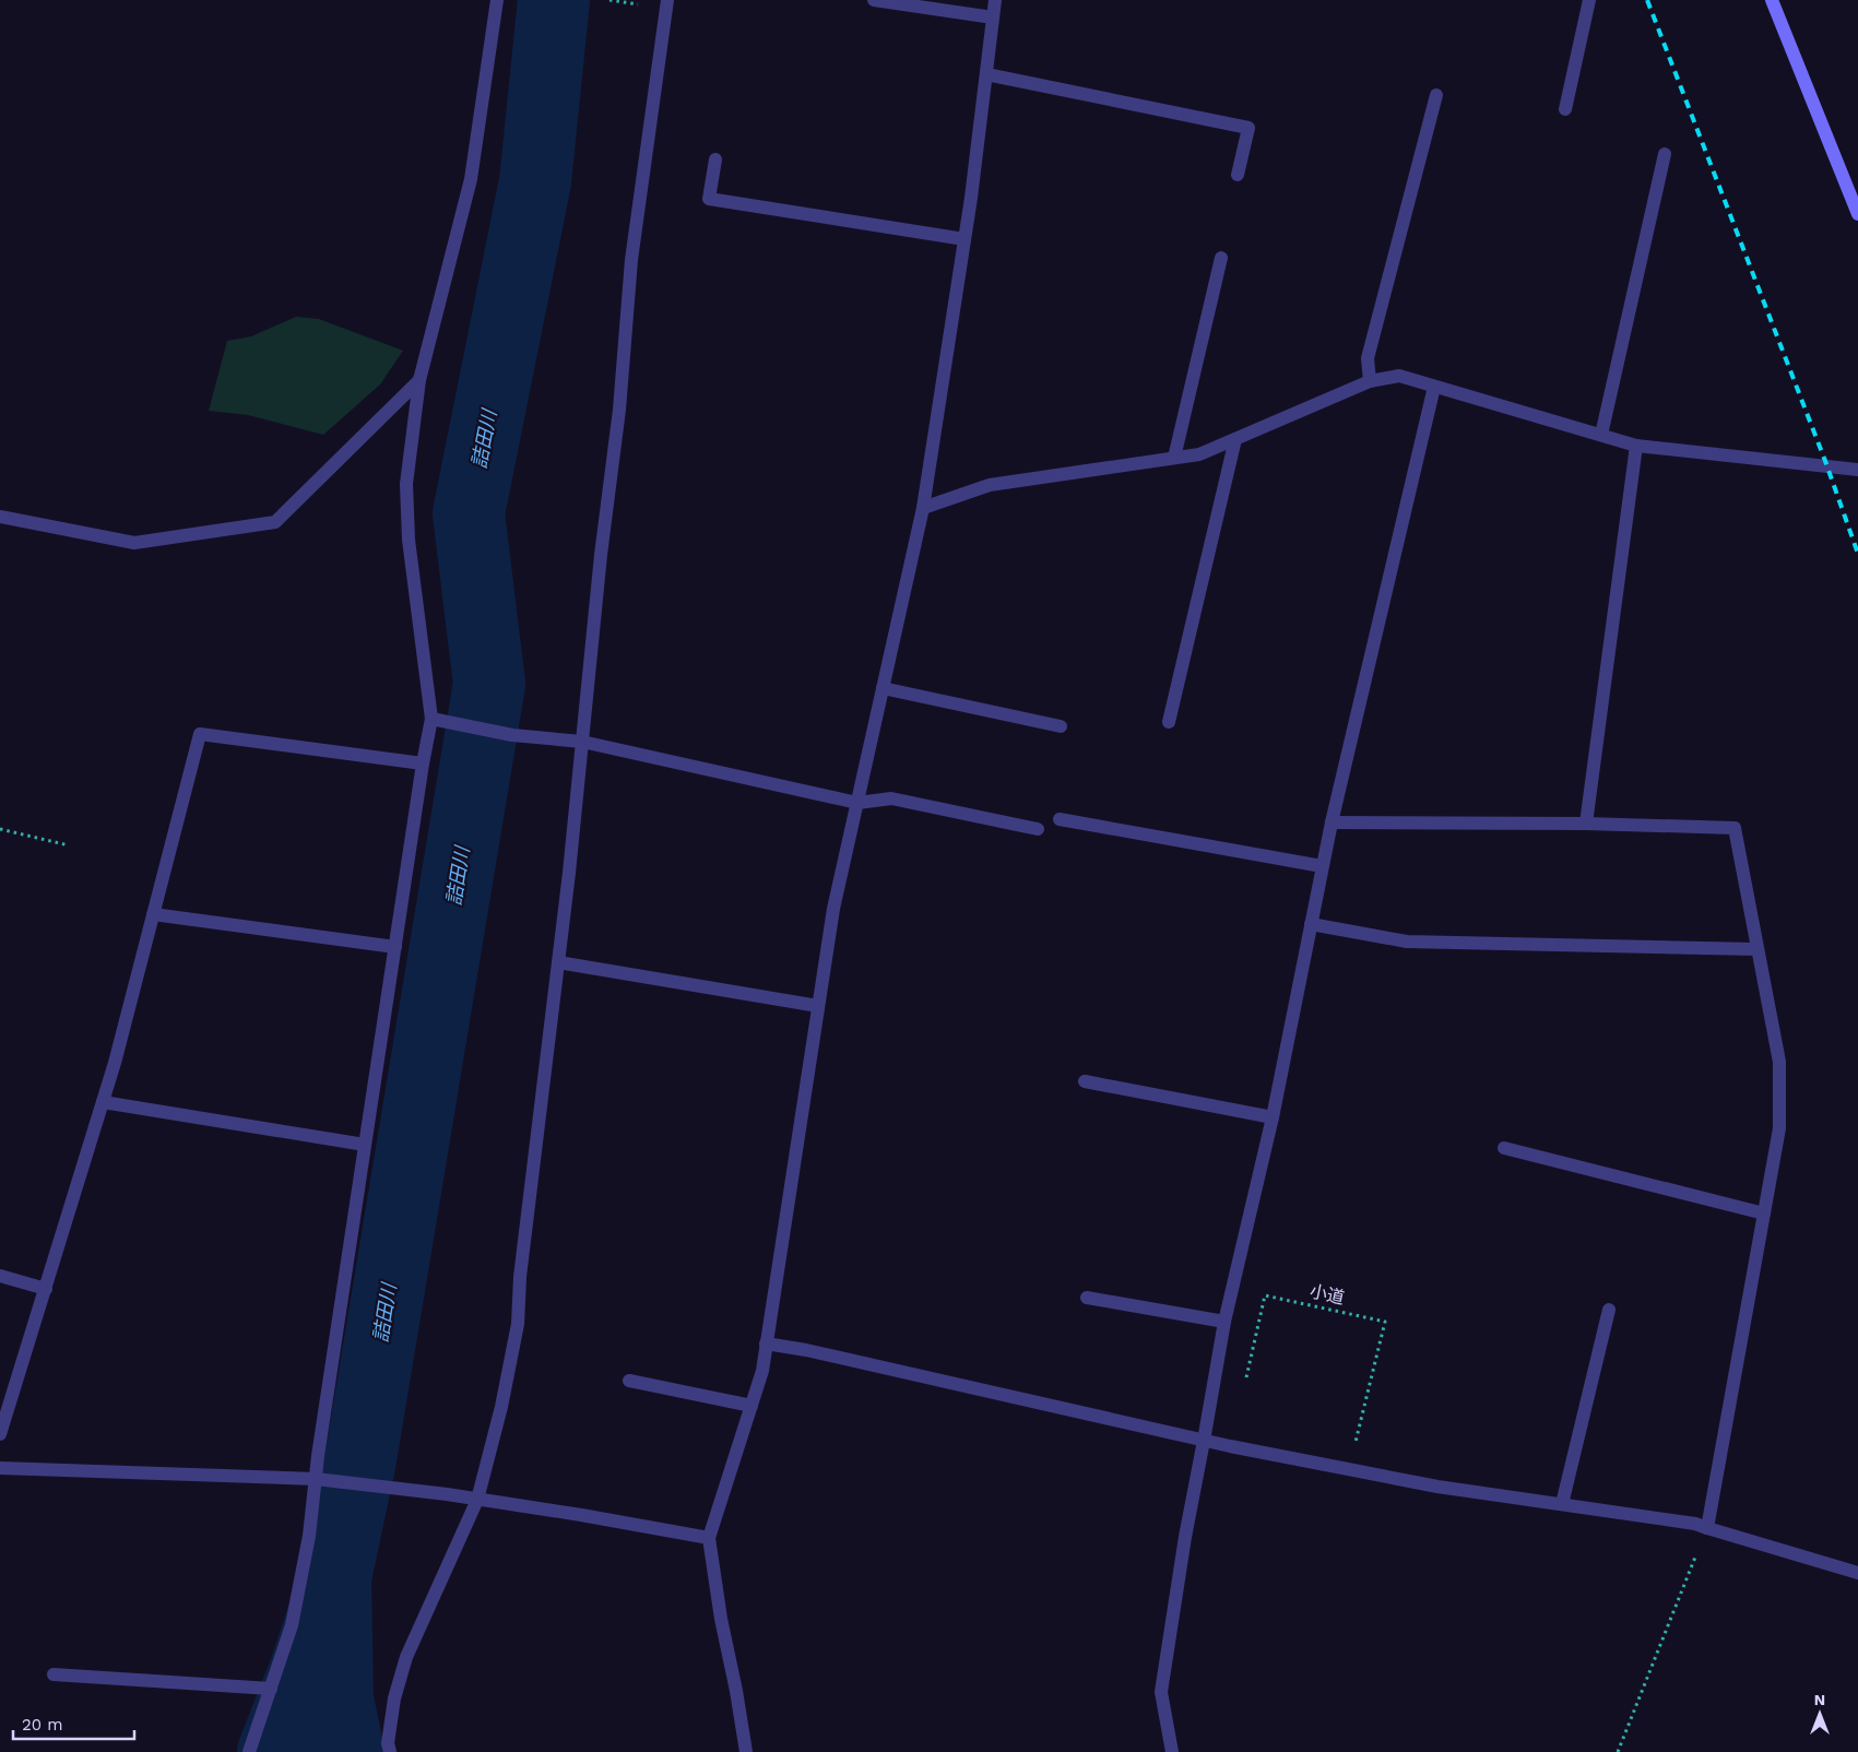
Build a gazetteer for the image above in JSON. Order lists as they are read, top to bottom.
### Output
{
  "streets": {
    "path": ["小道"]
  },
  "water": ["詰田川"],
  "scale_bar": "20 m",
  "north": "top"
}
